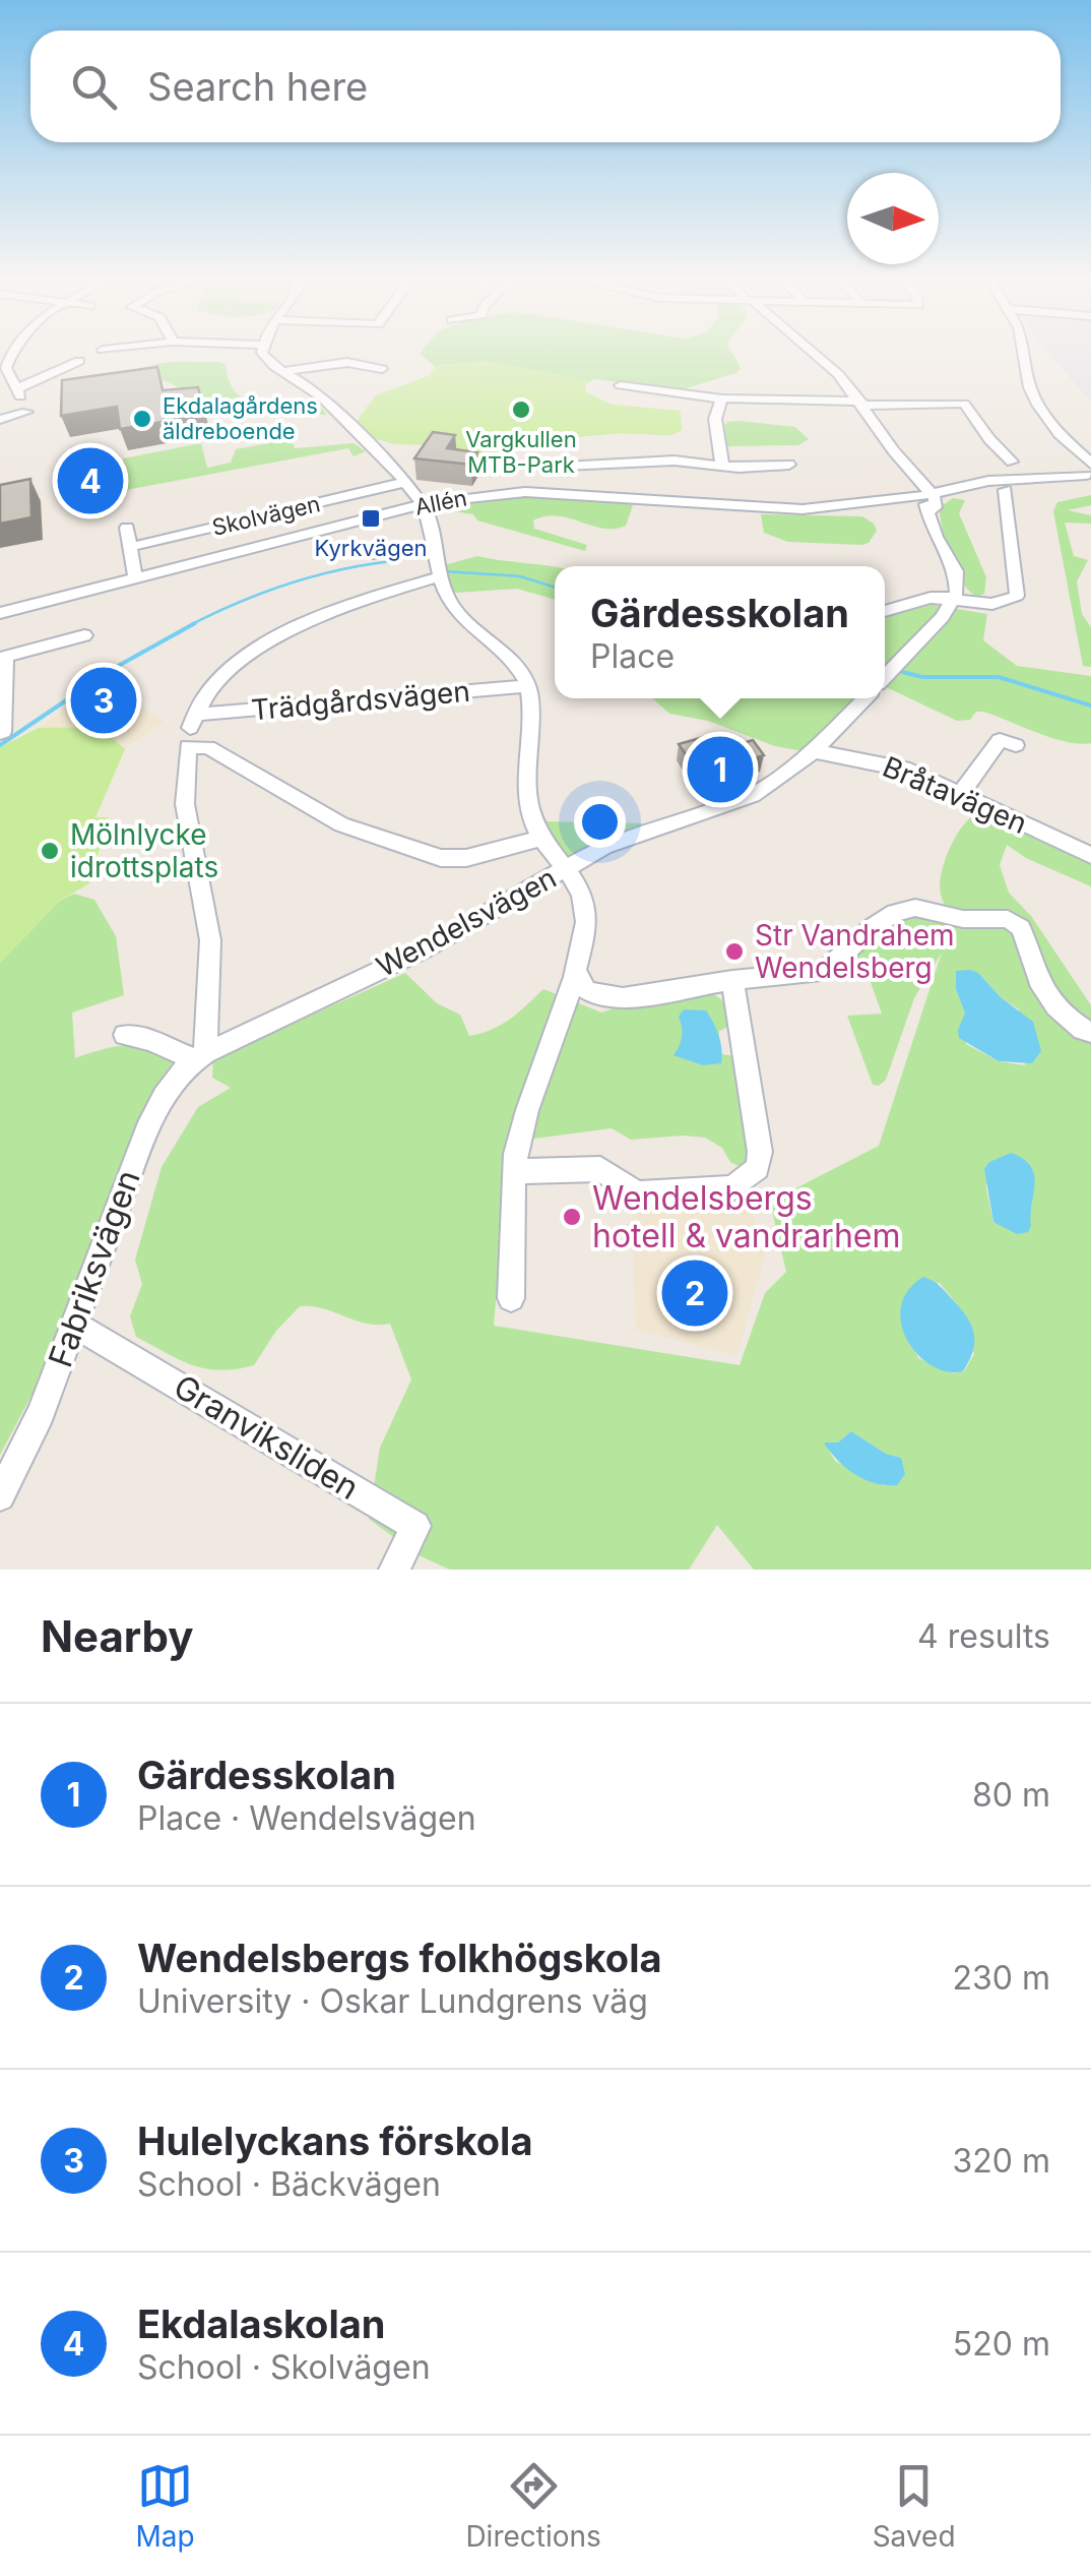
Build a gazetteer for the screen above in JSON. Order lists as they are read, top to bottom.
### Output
{
  "streets": {
    "street": [
      "Allén",
      "Skolvägen",
      "Trädgårdsvägen",
      "Bråtavägen",
      "Wendelsvägen",
      "Fabriksvägen",
      "Granviksliden"
    ]
  },
  "crossings": [
    ["Bråtavägen", "Wendelsvägen"],
    ["Wendelsvägen", "Fabriksvägen"],
    ["Fabriksvägen", "Granviksliden"]
  ],
  "places": {
    "other": [
      "Vargkullen MTB-Park",
      "Ekdalagårdens äldreboende",
      "Mölnlycke idrottsplats",
      "Str Vandrahem Wendelsberg",
      "Wendelsbergs hotell & vandrarhem"
    ],
    "transit": ["Kyrkvägen"]
  },
  "north": "right",
  "page": {
    "search": "Search here",
    "pins": [
      "4",
      "3",
      "1",
      "2"
    ],
    "popup": ["Gärdesskolan", "Place"],
    "heading": ["Nearby", "4 results"],
    "list": [
      {
        "mark": "1",
        "name": "Gärdesskolan",
        "note": "Place · Wendelsvägen",
        "value": "80 m"
      },
      {
        "mark": "2",
        "name": "Wendelsbergs folkhögskola",
        "note": "University · Oskar Lundgrens väg",
        "value": "230 m"
      },
      {
        "mark": "3",
        "name": "Hulelyckans förskola",
        "note": "School · Bäckvägen",
        "value": "320 m"
      },
      {
        "mark": "4",
        "name": "Ekdalaskolan",
        "note": "School · Skolvägen",
        "value": "520 m"
      }
    ],
    "nav": ["Map", "Directions", "Saved"]
  }
}
